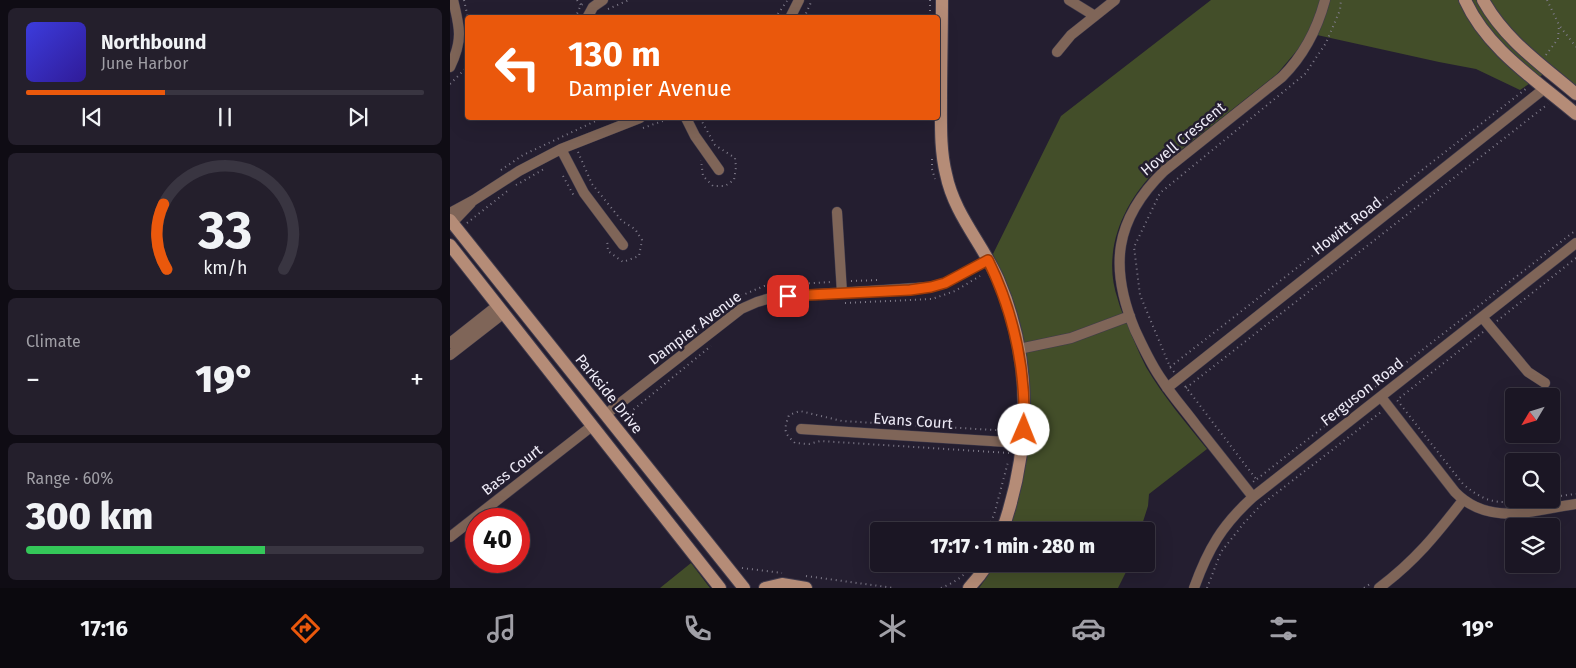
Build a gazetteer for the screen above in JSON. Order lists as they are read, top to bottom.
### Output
{
  "streets": {
    "street": [
      "Hovell Crescent",
      "Howitt Road",
      "Dampier Avenue",
      "Ferguson Road",
      "Parkside Drive",
      "Evans Court",
      "Bass Court"
    ]
  },
  "crossings": [
    ["Hovell Crescent", "Howitt Road"],
    ["Hovell Crescent", "Ferguson Road"],
    ["Dampier Avenue", "Parkside Drive"]
  ],
  "north": "bottom left",
  "page": {
    "turn": ["130 m", "Dampier Avenue"],
    "song": ["Northbound", "June Harbor"],
    "tile": [
      "Climate",
      ["Range · 60%", "300 km"]
    ],
    "heat": ["−", "19°", "+"],
    "limit": "40",
    "trip": "17:17 · 1 min · 280 m",
    "tabs": ["17:16", "19°"],
    "gauge": ["33", "km/h"]
  }
}
